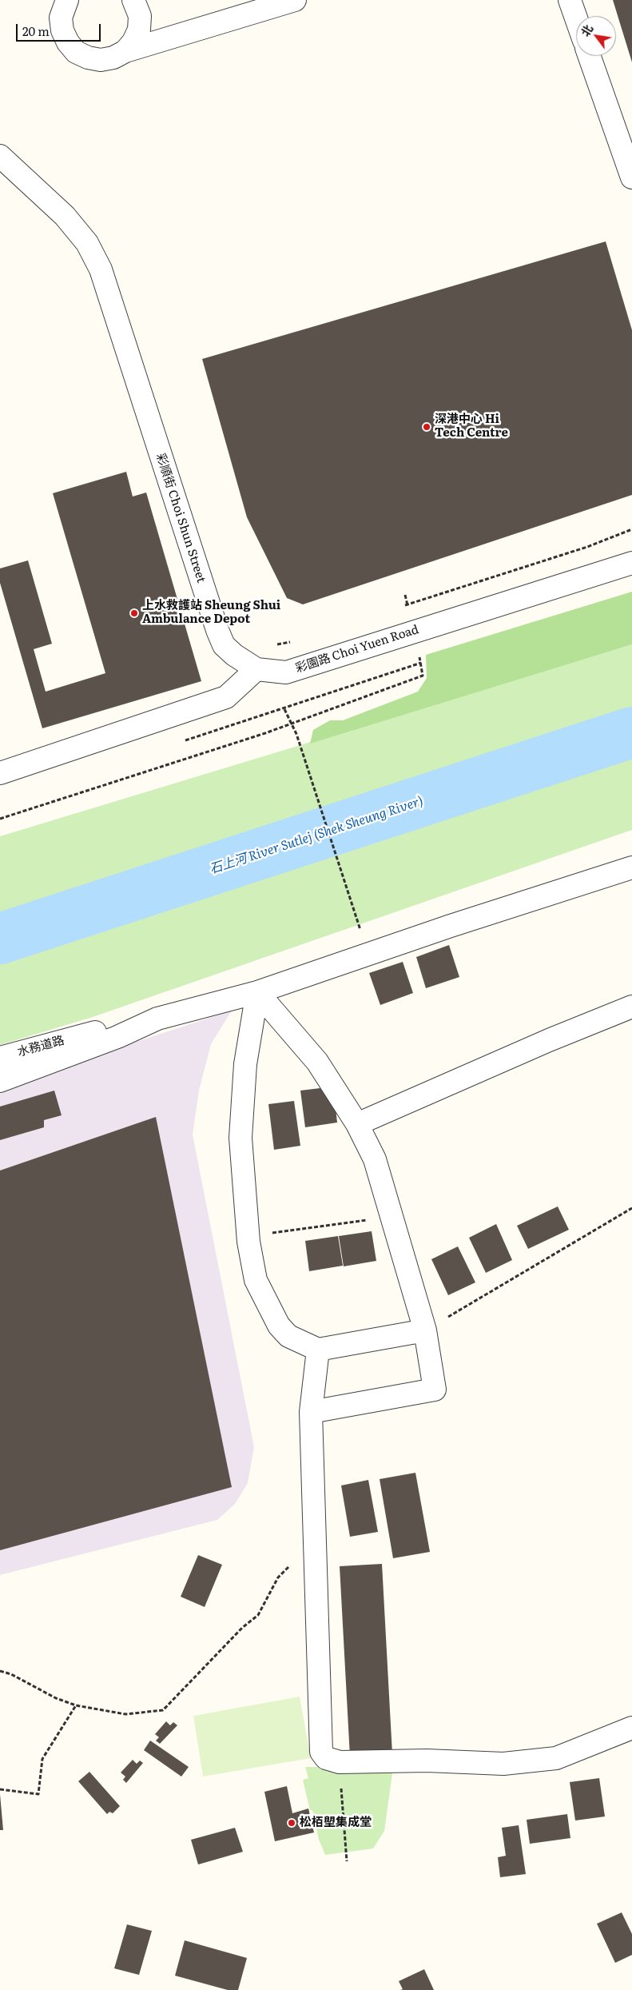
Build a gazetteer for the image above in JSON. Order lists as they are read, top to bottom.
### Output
{
  "streets": {
    "street": ["彩順街 Choi Shun Street", "彩園路 Choi Yuen Road", "水務道路"]
  },
  "crossings": [
    ["彩順街 Choi Shun Street", "彩園路 Choi Yuen Road"]
  ],
  "water": ["石上河 River Sutlej (Shek Sheung River)"],
  "places": ["深港中心 Hi Tech Centre", "上水救護站 Sheung Shui Ambulance Depot", "松栢塱集成堂"],
  "scale_bar": "20 m",
  "north": "top left"
}
